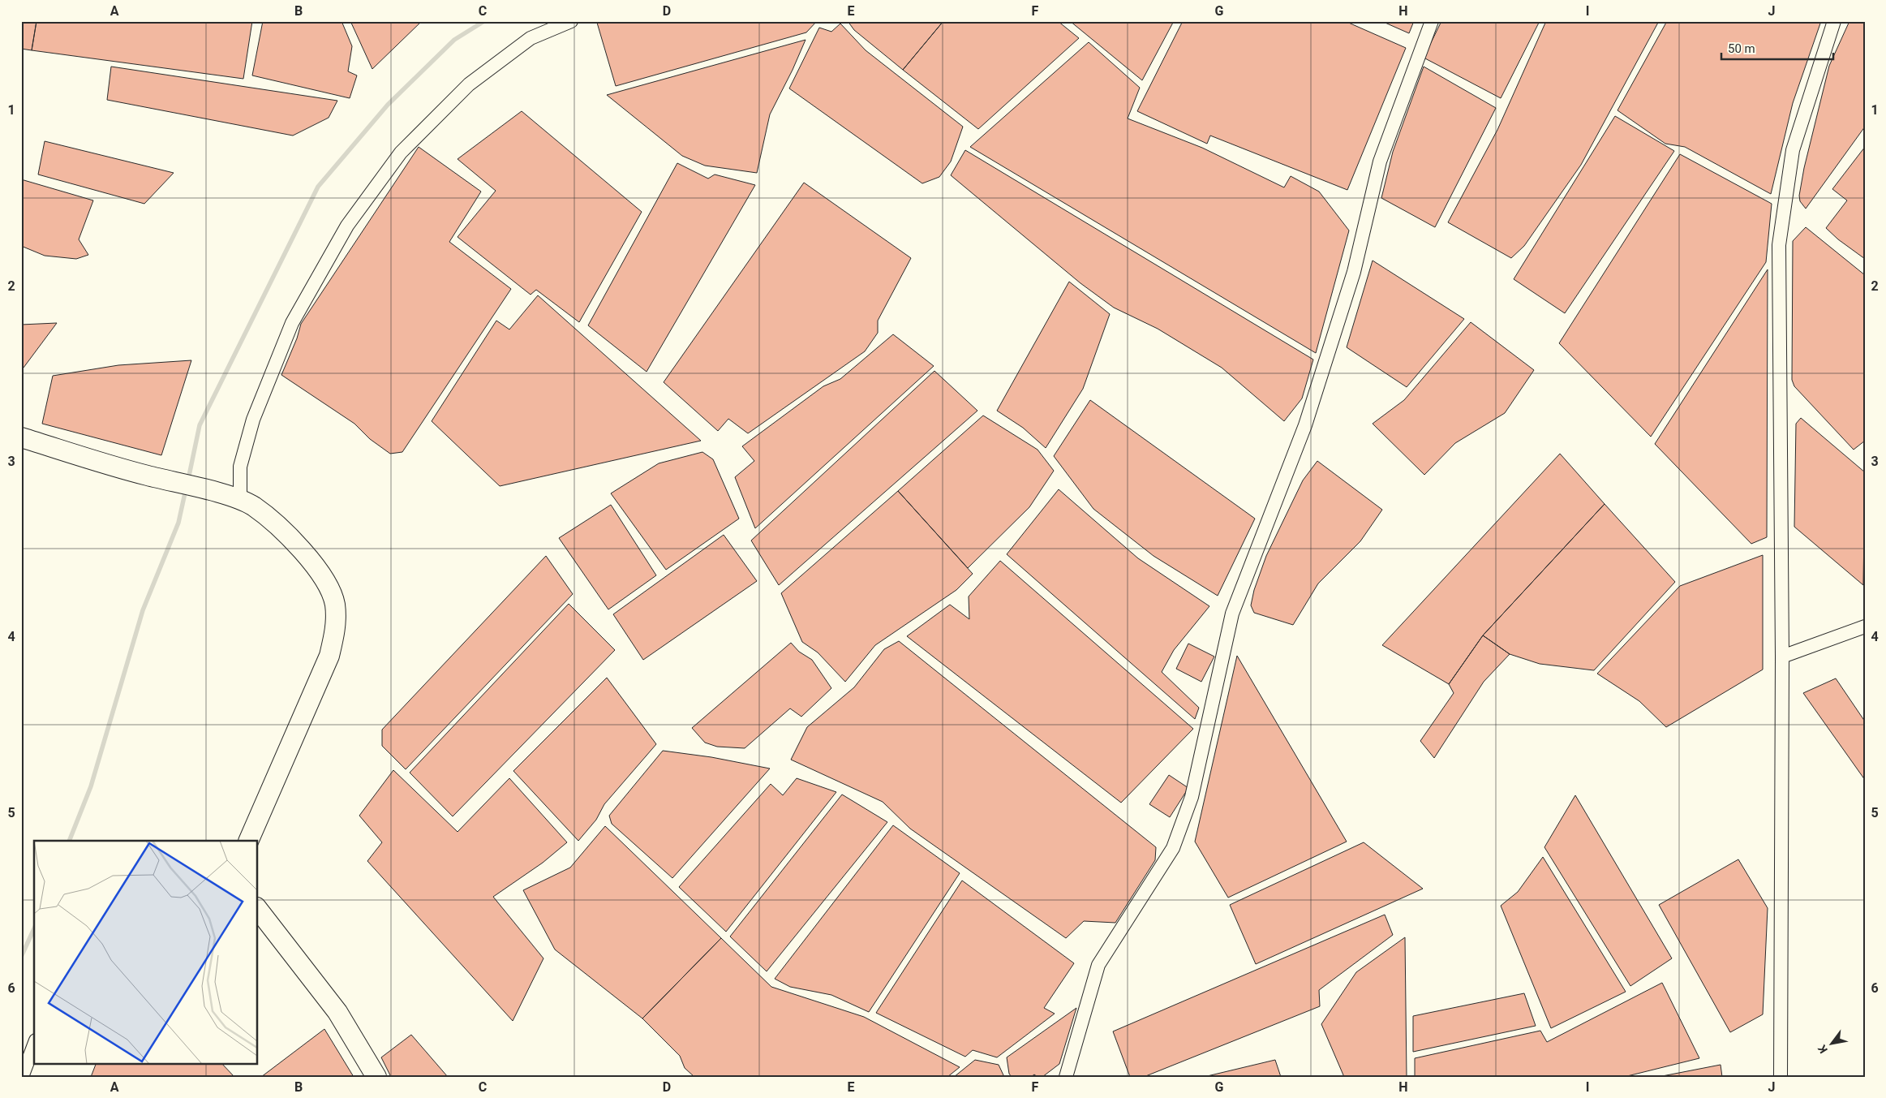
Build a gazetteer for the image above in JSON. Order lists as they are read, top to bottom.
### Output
{
  "scale_bar": "50 m",
  "north": "bottom left",
  "grid": {
    "columns": [
      "A",
      "B",
      "C",
      "D",
      "E",
      "F",
      "G",
      "H",
      "I",
      "J"
    ],
    "rows": [
      "1",
      "2",
      "3",
      "4",
      "5",
      "6"
    ]
  }
}
